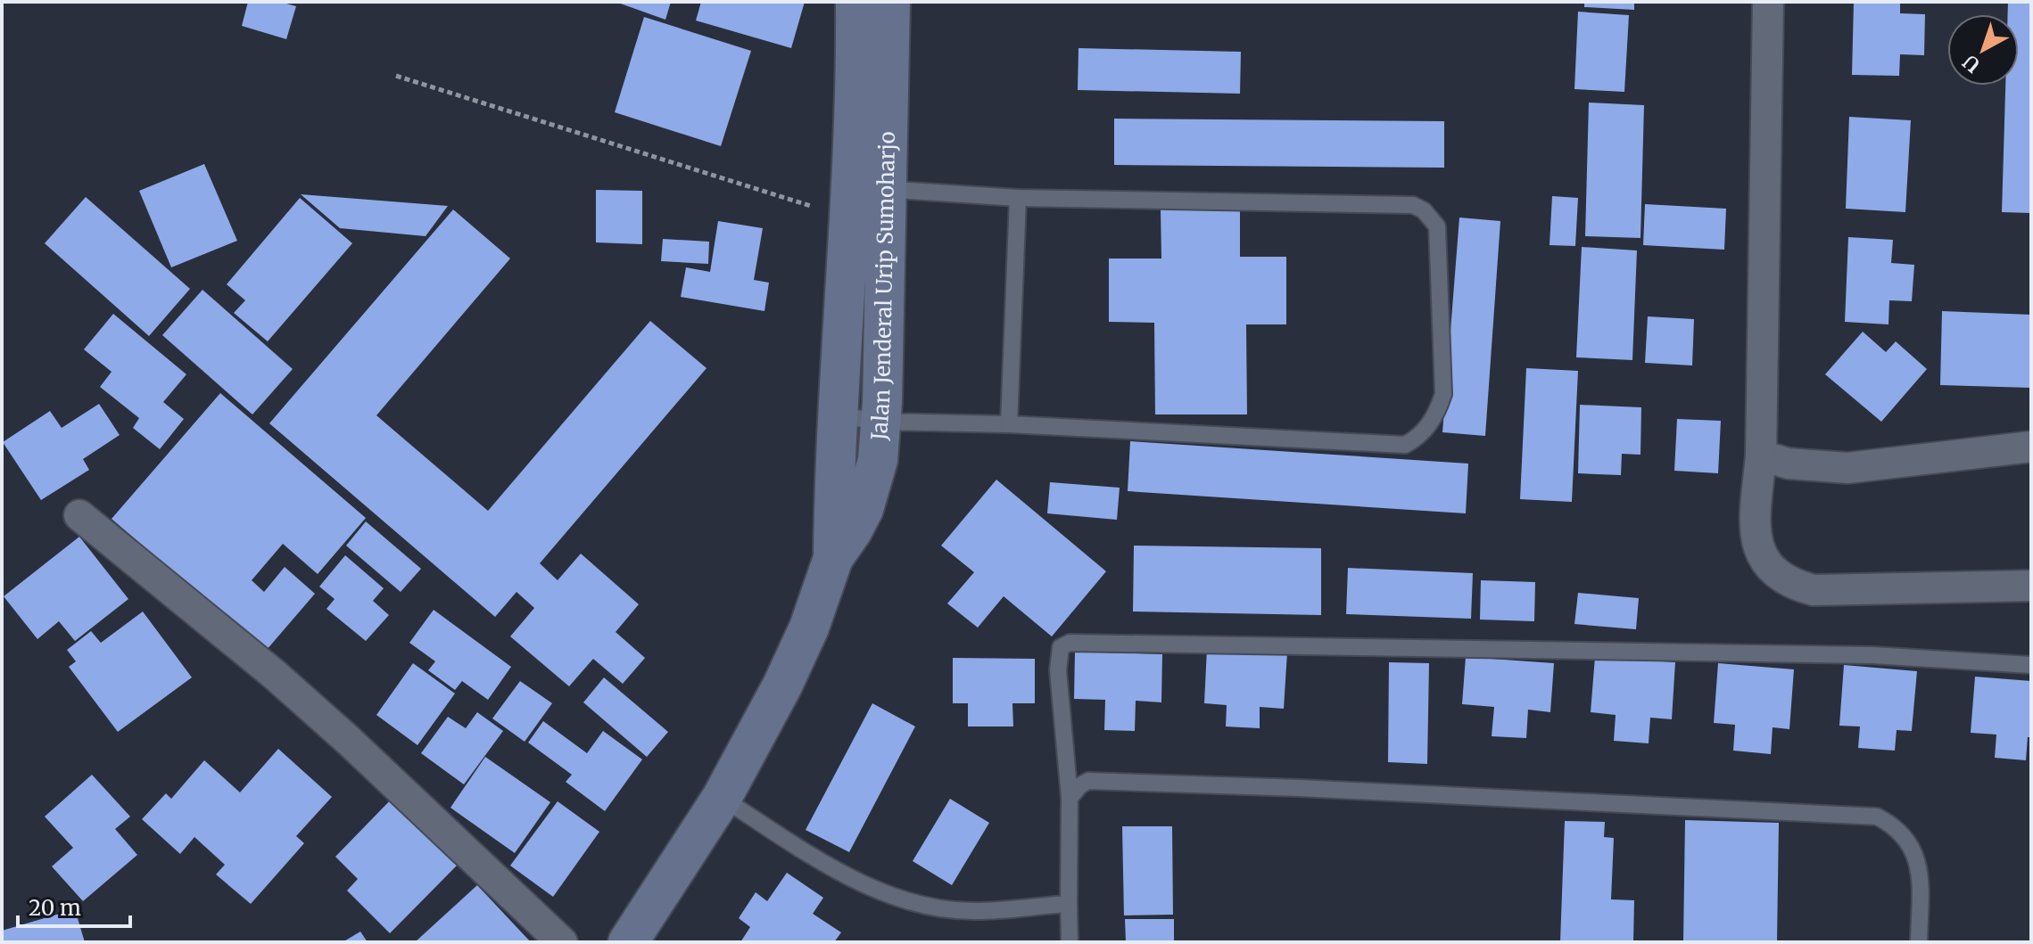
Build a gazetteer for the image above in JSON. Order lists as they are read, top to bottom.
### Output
{
  "streets": {
    "street": ["Jalan Jenderal Urip Sumoharjo"]
  },
  "scale_bar": "20 m",
  "north": "bottom left"
}
